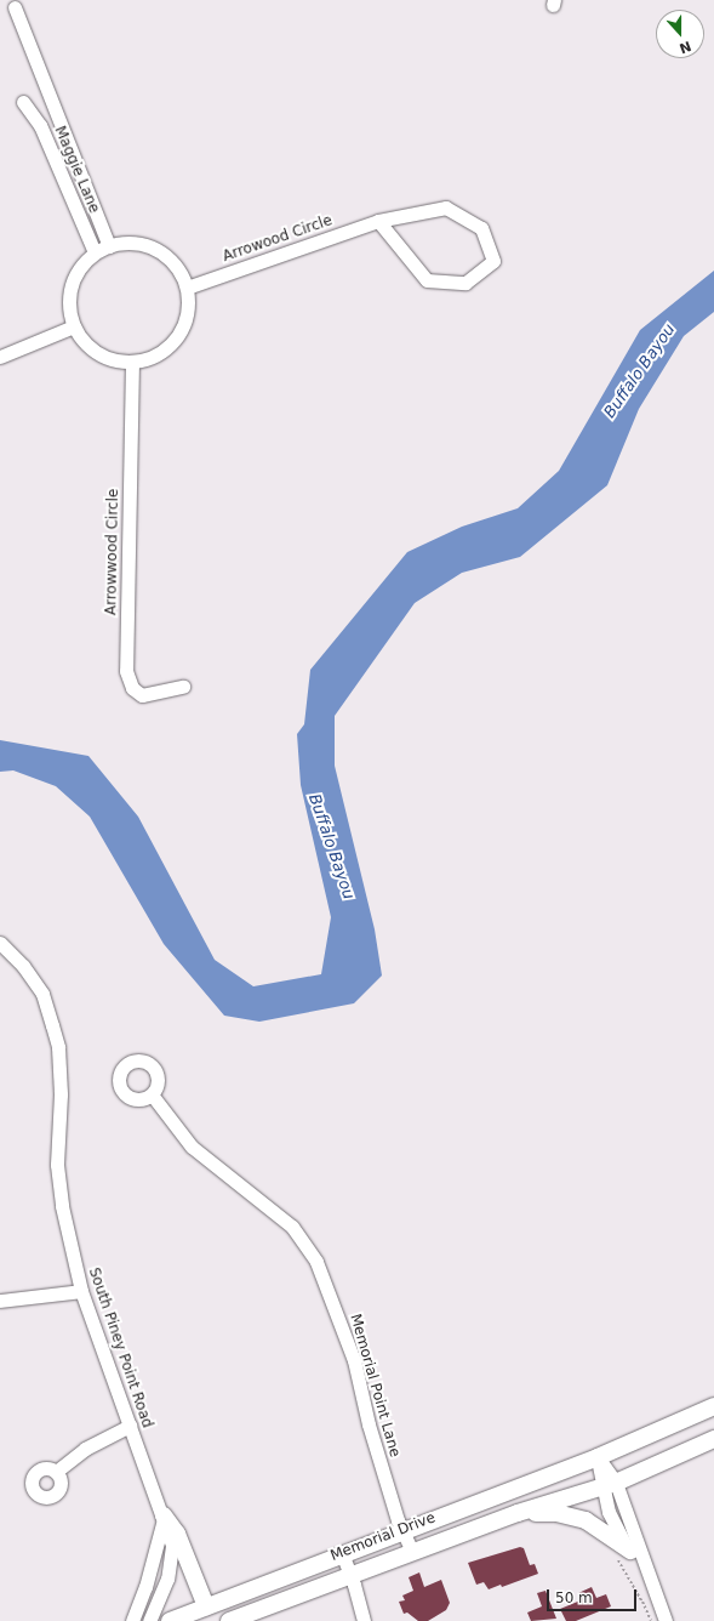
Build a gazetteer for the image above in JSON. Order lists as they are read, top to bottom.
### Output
{
  "streets": {
    "main road": ["Memorial Drive"],
    "street": [
      "Maggie Lane",
      "Arrowood Circle",
      "Arrowwood Circle",
      "South Piney Point Road",
      "Memorial Point Lane"
    ]
  },
  "crossings": [
    ["Maggie Lane", "Arrowood Circle"],
    ["Maggie Lane", "Arrowwood Circle"],
    ["Arrowood Circle", "Arrowwood Circle"],
    ["Memorial Point Lane", "Memorial Drive"]
  ],
  "water": ["Buffalo Bayou"],
  "scale_bar": "50 m",
  "north": "bottom"
}
